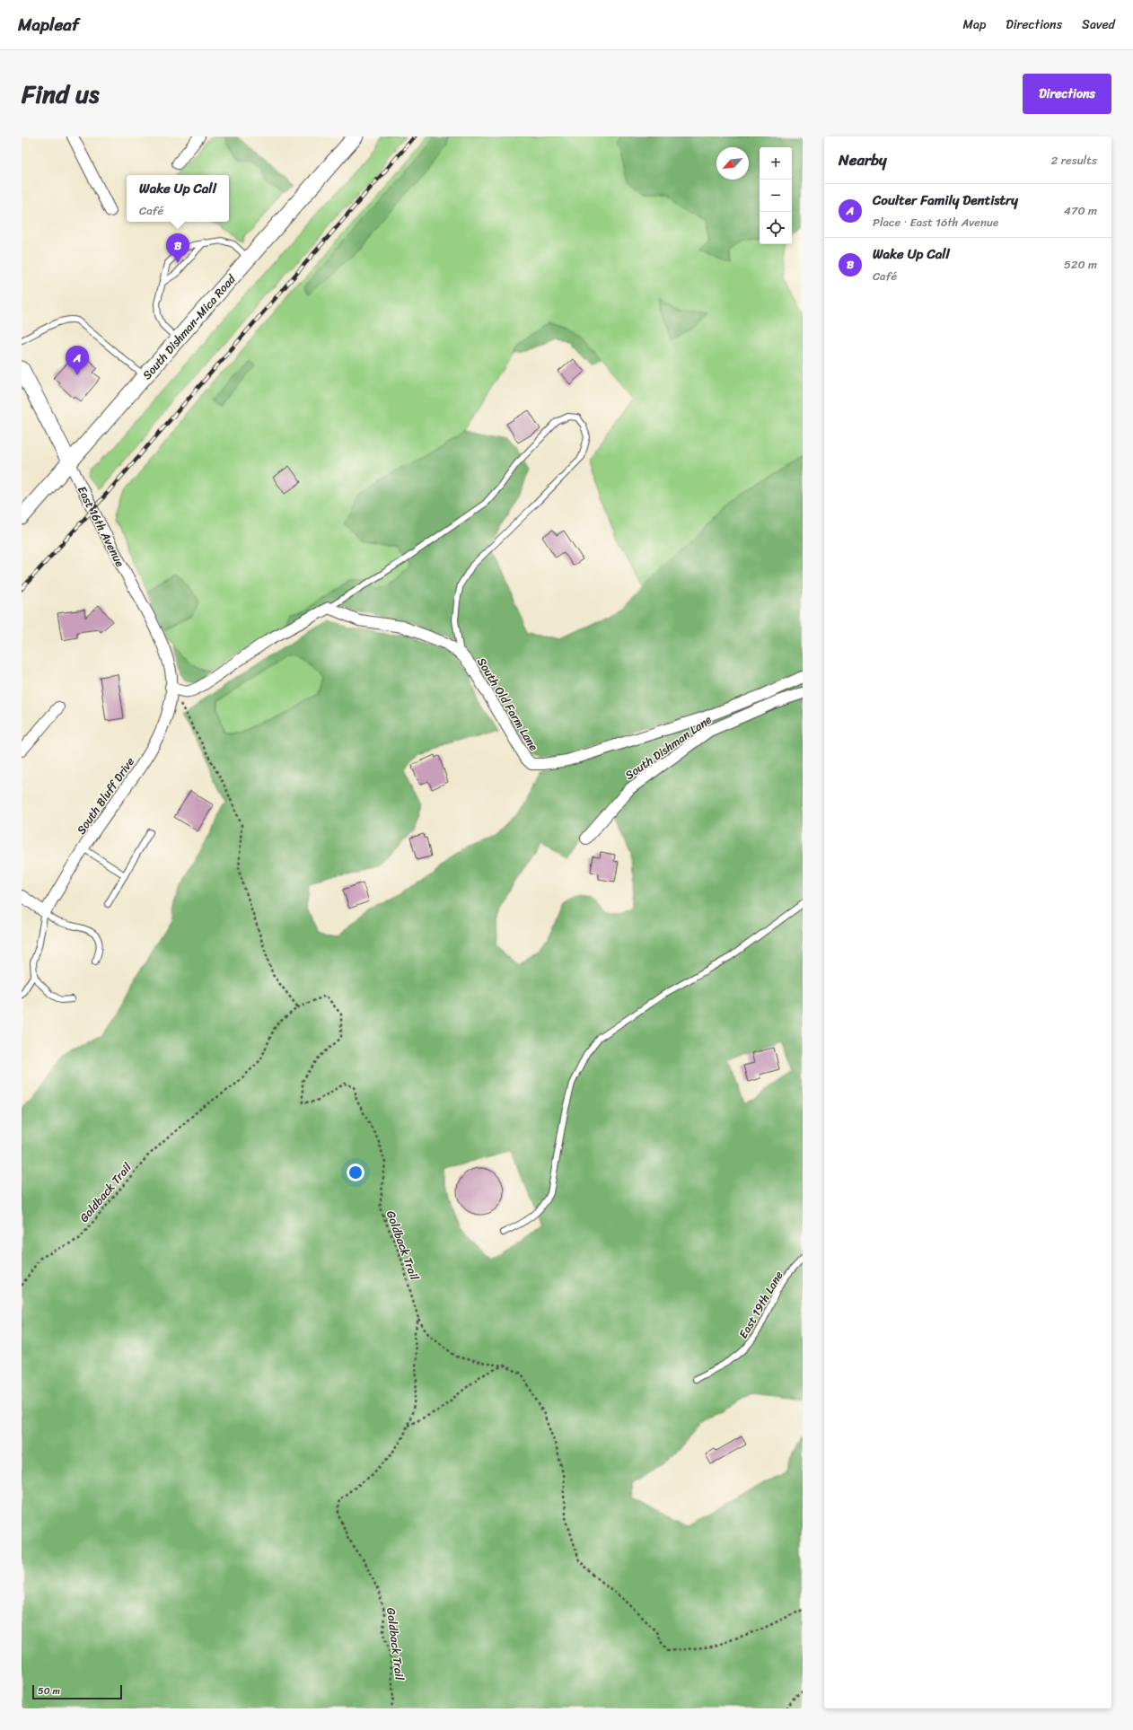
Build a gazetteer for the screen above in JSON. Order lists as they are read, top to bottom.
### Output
{
  "streets": {
    "main road": ["South Dishman-Mica Road", "East 16th Avenue"],
    "street": ["South Old Farm Lane", "South Dishman Lane", "South Bluff Drive"],
    "lane": ["East 19th Lane"],
    "path": ["Goldback Trail"]
  },
  "crossings": [
    ["South Dishman-Mica Road", "East 16th Avenue"],
    ["East 16th Avenue", "South Bluff Drive"]
  ],
  "scale_bar": "50 m",
  "north": "bottom left",
  "page": {
    "header": "Mapleaf",
    "nav": ["Map", "Directions", "Saved"],
    "title": "Find us",
    "buttons": "Directions",
    "heading": ["Nearby", "2 results"],
    "map_buttons": ["+", "−"],
    "popup": ["Wake Up Call", "Café"],
    "list": [
      {
        "mark": "A",
        "name": "Coulter Family Dentistry",
        "note": "Place · East 16th Avenue",
        "value": "470 m"
      },
      {
        "mark": "B",
        "name": "Wake Up Call",
        "note": "Café",
        "value": "520 m"
      }
    ],
    "pins": ["B", "A"],
    "scale": "50 m"
  }
}
